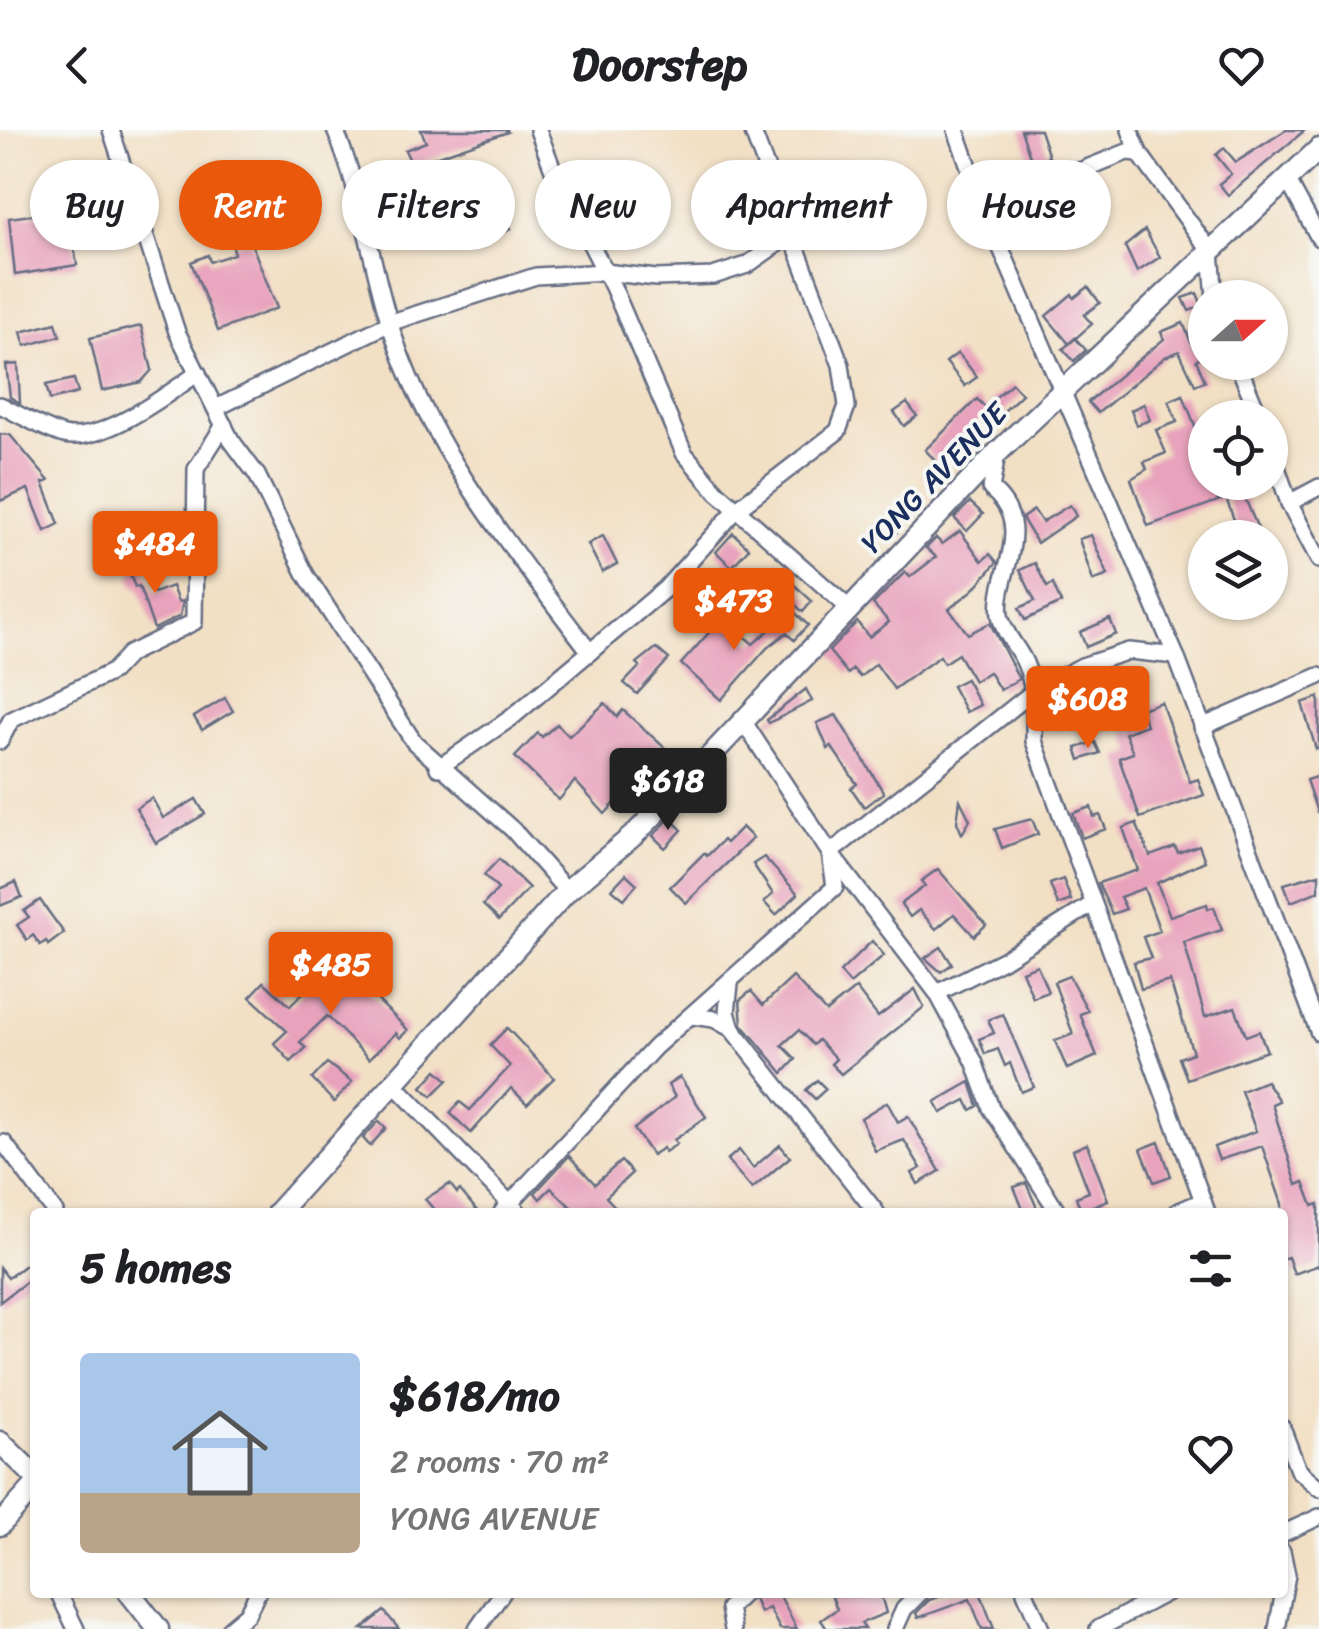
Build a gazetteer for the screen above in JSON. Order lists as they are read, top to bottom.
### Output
{
  "streets": {
    "street": ["YONG AVENUE"]
  },
  "north": "right",
  "page": {
    "header": "Doorstep",
    "chip": [
      "Buy",
      "Rent",
      "Filters",
      "New",
      "Apartment",
      "House"
    ],
    "price": [
      "$484",
      "$473",
      "$608",
      "$618",
      "$485"
    ],
    "heading": "5 homes",
    "list": [
      {
        "name": "$618/mo",
        "note": "2 rooms · 70 m² · YONG AVENUE"
      }
    ]
  }
}
